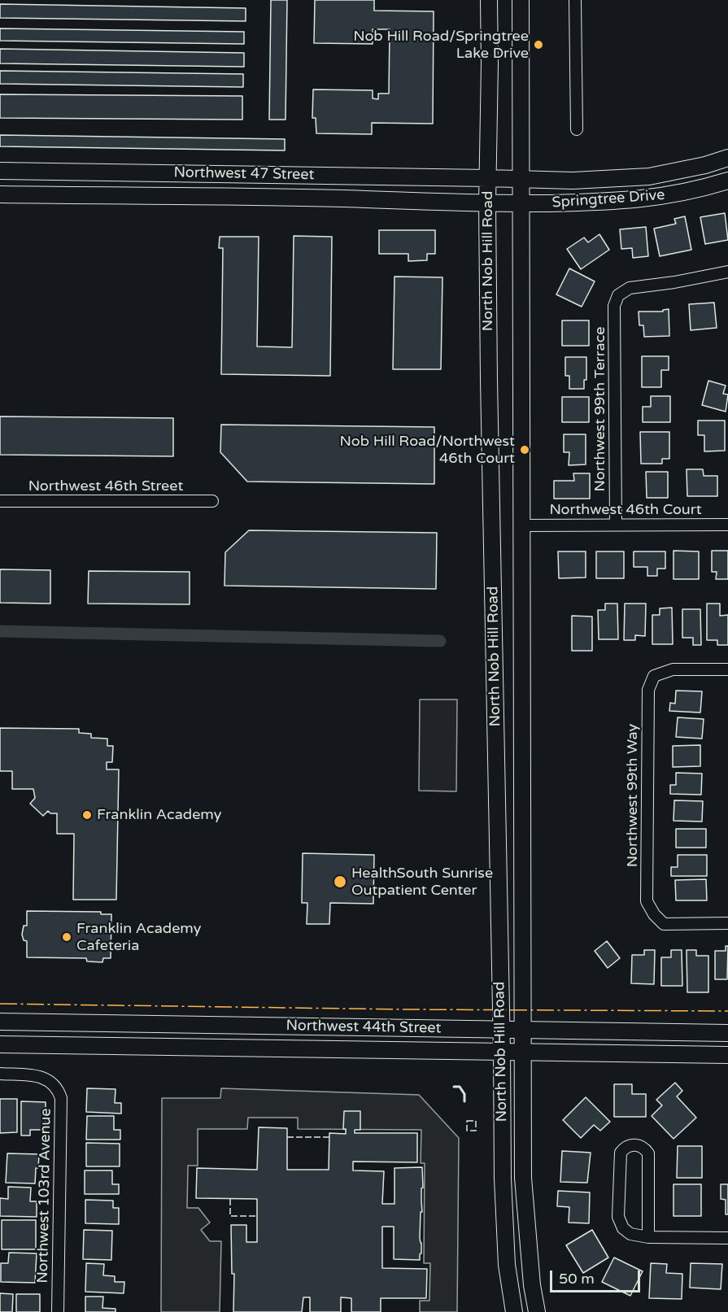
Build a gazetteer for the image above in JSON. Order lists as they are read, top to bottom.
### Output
{
  "streets": {
    "street": [
      "Northwest 47 Street",
      "Springtree Drive",
      "North Nob Hill Road",
      "Northwest 99th Terrace",
      "Northwest 46th Street",
      "Northwest 46th Court",
      "Northwest 99th Way",
      "Northwest 44th Street",
      "Northwest 103rd Avenue"
    ]
  },
  "crossings": [
    ["Northwest 47 Street", "Springtree Drive"],
    ["Northwest 47 Street", "North Nob Hill Road"],
    ["Springtree Drive", "North Nob Hill Road"],
    ["North Nob Hill Road", "Northwest 46th Court"],
    ["North Nob Hill Road", "Northwest 44th Street"],
    ["Northwest 99th Terrace", "Northwest 46th Court"]
  ],
  "places": [
    "Nob Hill Road/Springtree Lake Drive",
    "Nob Hill Road/Northwest 46th Court",
    "Franklin Academy",
    "HealthSouth Sunrise Outpatient Center",
    "Franklin Academy Cafeteria"
  ],
  "scale_bar": "50 m"
}
